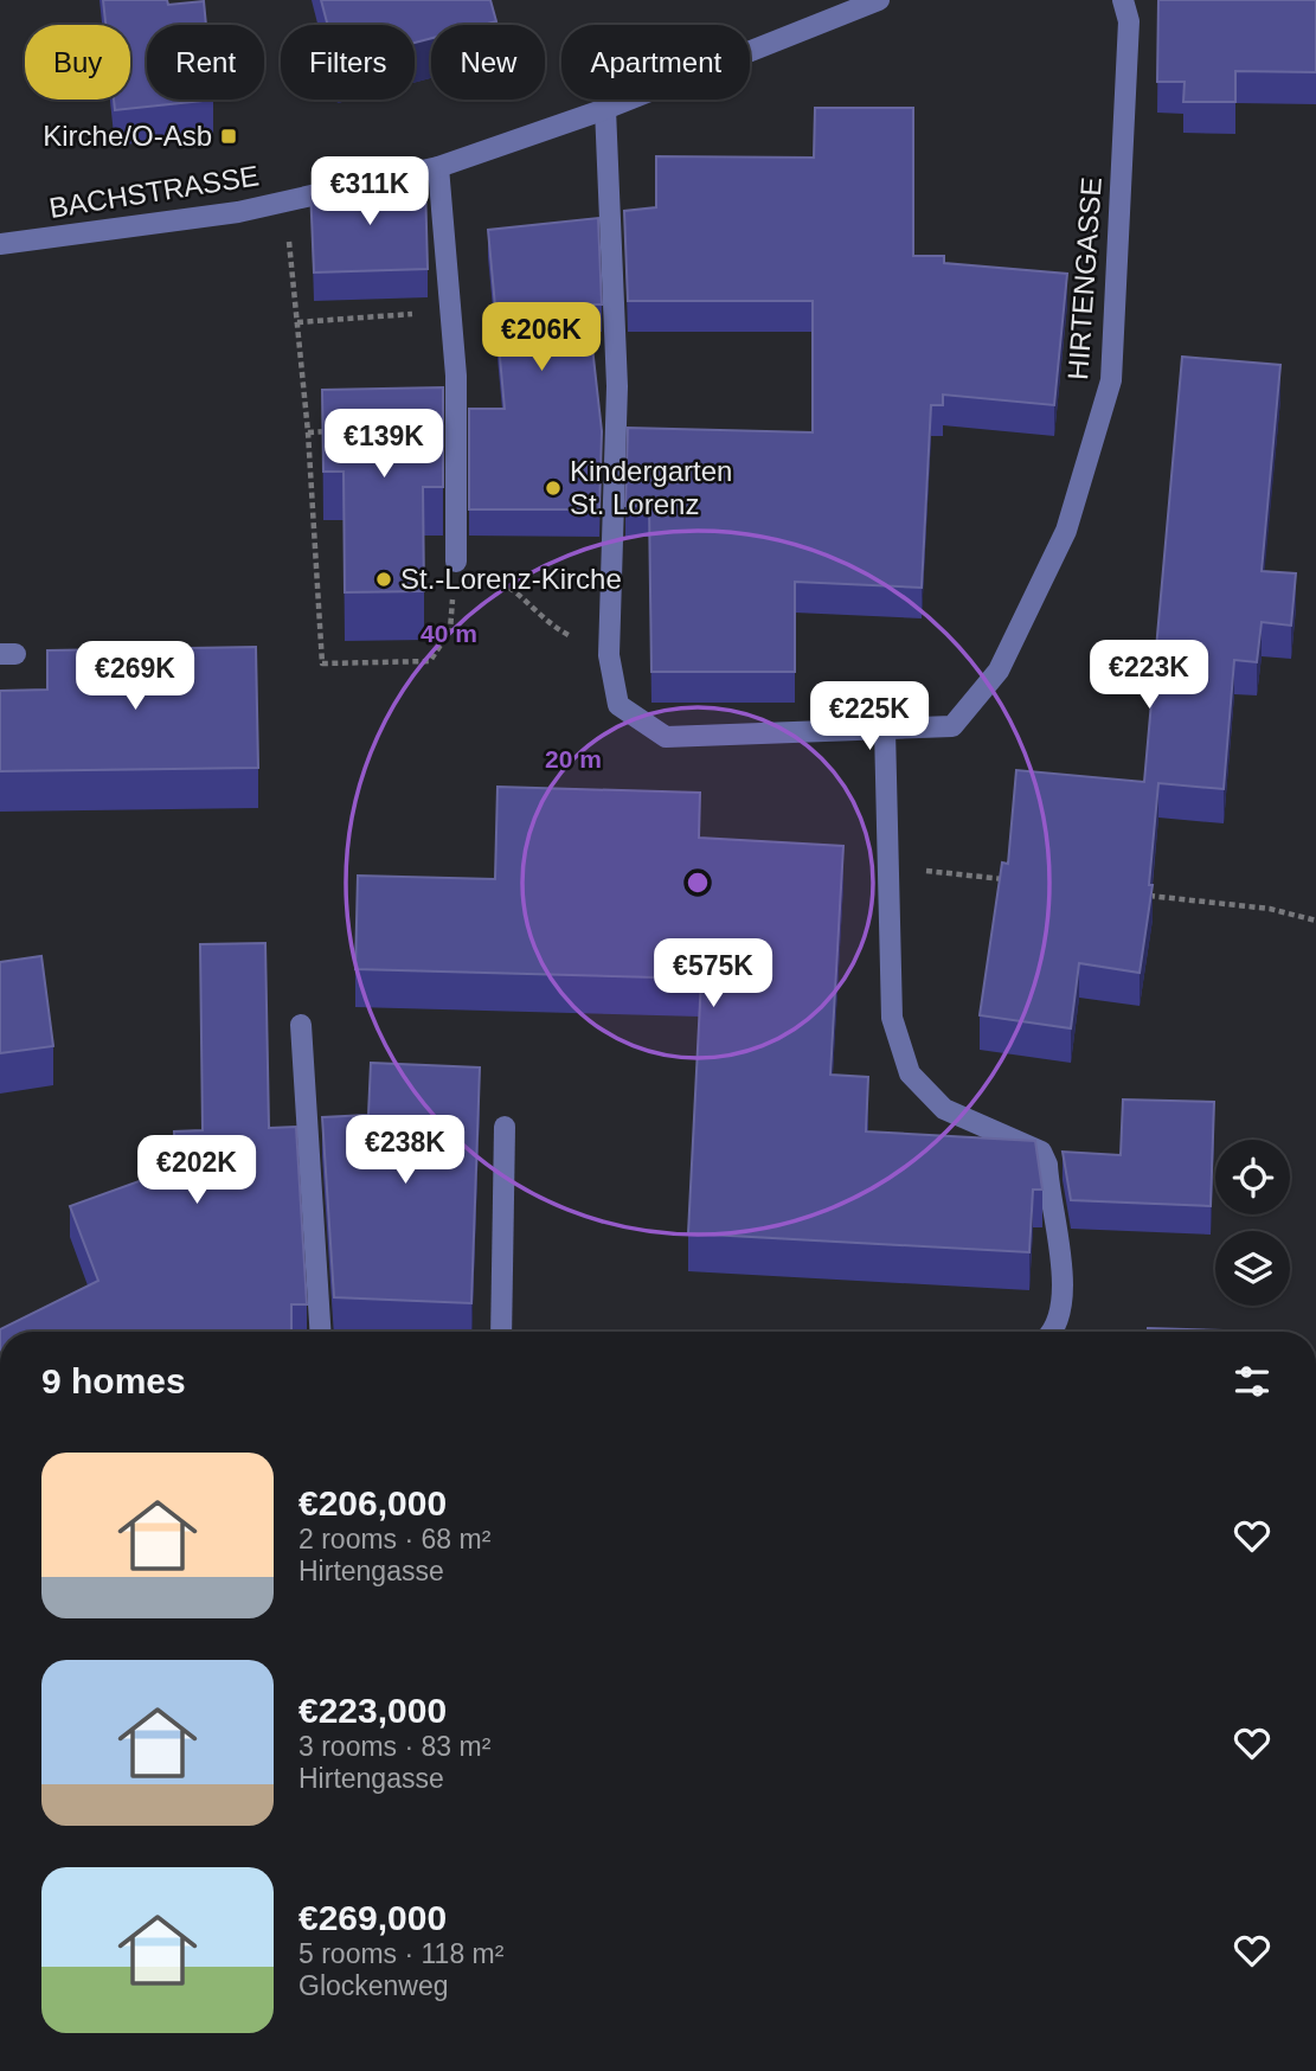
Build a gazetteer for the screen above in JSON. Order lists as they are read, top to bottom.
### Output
{
  "streets": {
    "street": ["BACHSTRASSE", "HIRTENGASSE"]
  },
  "crossings": [
    ["BACHSTRASSE", "HIRTENGASSE"]
  ],
  "places": {
    "transit": ["Kirche/O-Asb"],
    "other": ["Kindergarten St. Lorenz", "St.-Lorenz-Kirche"]
  },
  "page": {
    "chip": [
      "Buy",
      "Rent",
      "Filters",
      "New",
      "Apartment"
    ],
    "price": [
      "€311K",
      "€206K",
      "€139K",
      "€223K",
      "€269K",
      "€225K",
      "€575K",
      "€238K",
      "€202K"
    ],
    "heading": "9 homes",
    "list": [
      {
        "name": "€206,000",
        "note": "2 rooms · 68 m² · Hirtengasse"
      },
      {
        "name": "€223,000",
        "note": "3 rooms · 83 m² · Hirtengasse"
      },
      {
        "name": "€269,000",
        "note": "5 rooms · 118 m² · Glockenweg"
      }
    ]
  },
  "rings": ["40 m", "20 m"]
}
